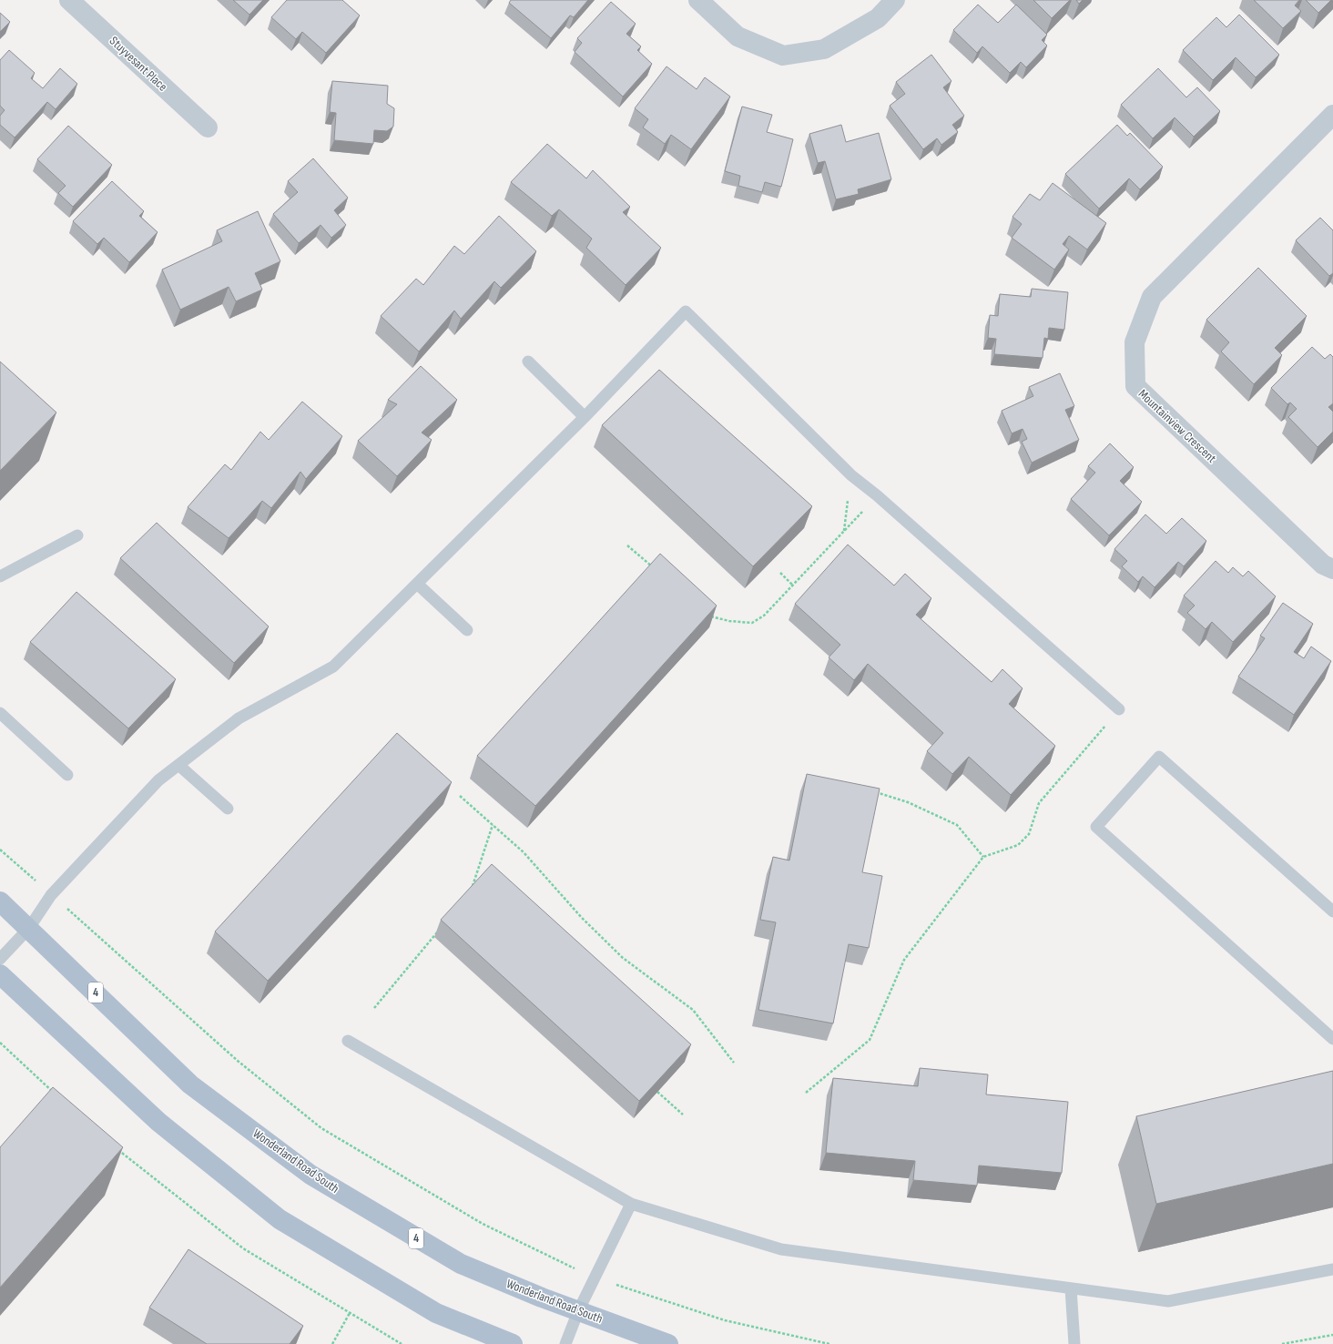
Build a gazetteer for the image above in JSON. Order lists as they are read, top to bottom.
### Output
{
  "streets": {
    "main road": ["4", "Wonderland Road South"],
    "street": ["Stuyvesant Place", "Mountainview Crescent"]
  }
}
